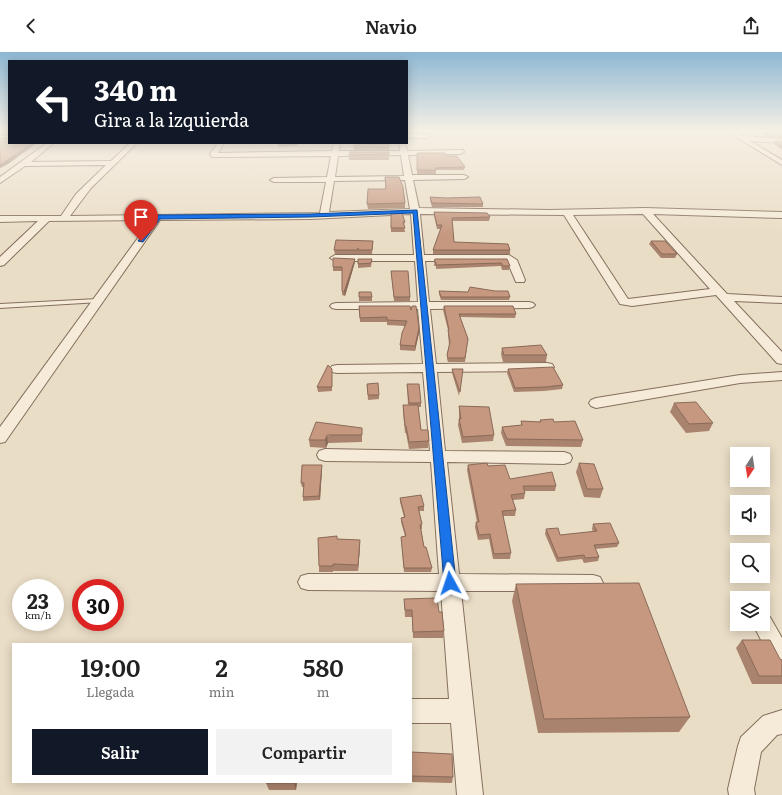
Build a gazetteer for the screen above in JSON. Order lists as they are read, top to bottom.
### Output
{
  "north": "bottom",
  "page": {
    "header": "Navio",
    "turn": ["340 m", "Gira a la izquierda"],
    "speed": "23 km/h",
    "limit": "30",
    "eta": [
      "19:00",
      "Llegada",
      "2",
      "min",
      "580",
      "m"
    ],
    "buttons": ["Salir", "Compartir"]
  }
}
